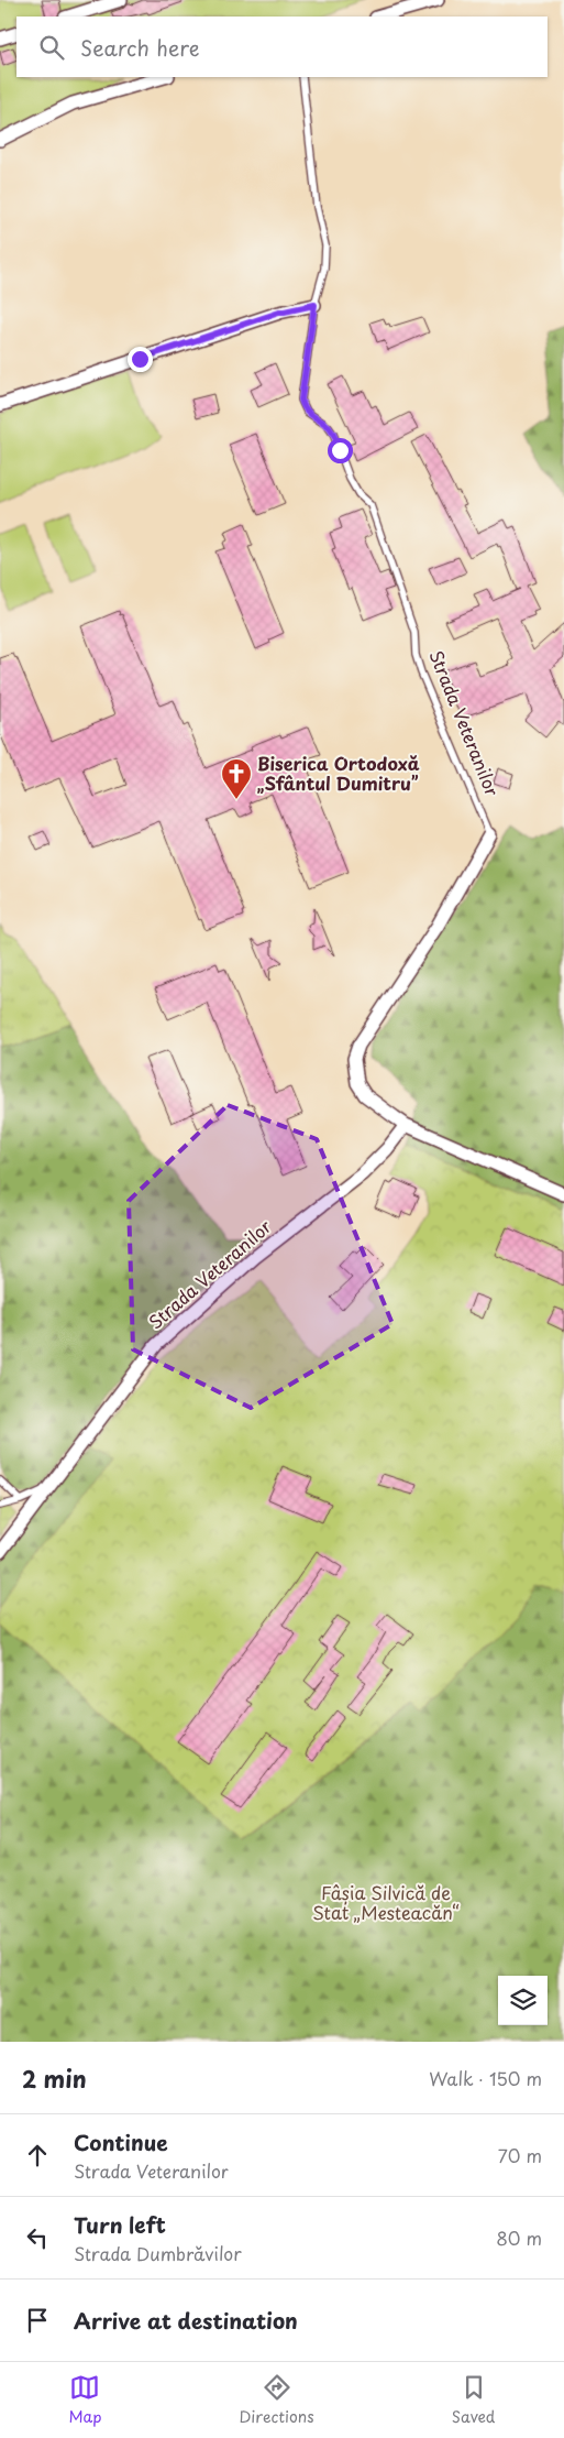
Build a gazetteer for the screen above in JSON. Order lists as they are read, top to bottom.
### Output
{
  "streets": {
    "street": ["Strada Veteranilor"]
  },
  "parks": ["Fâșia Silvică de Stat „Mesteacăn“"],
  "places": {
    "church": ["Biserica Ortodoxă „Sfântul Dumitru”"]
  },
  "page": {
    "search": "Search here",
    "heading": ["2 min", "Walk · 150 m"],
    "list": [
      ["Continue", "Strada Veteranilor", "70 m"],
      ["Turn left", "Strada Dumbrăvilor", "80 m"],
      "Arrive at destination"
    ],
    "nav": ["Map", "Directions", "Saved"]
  }
}
